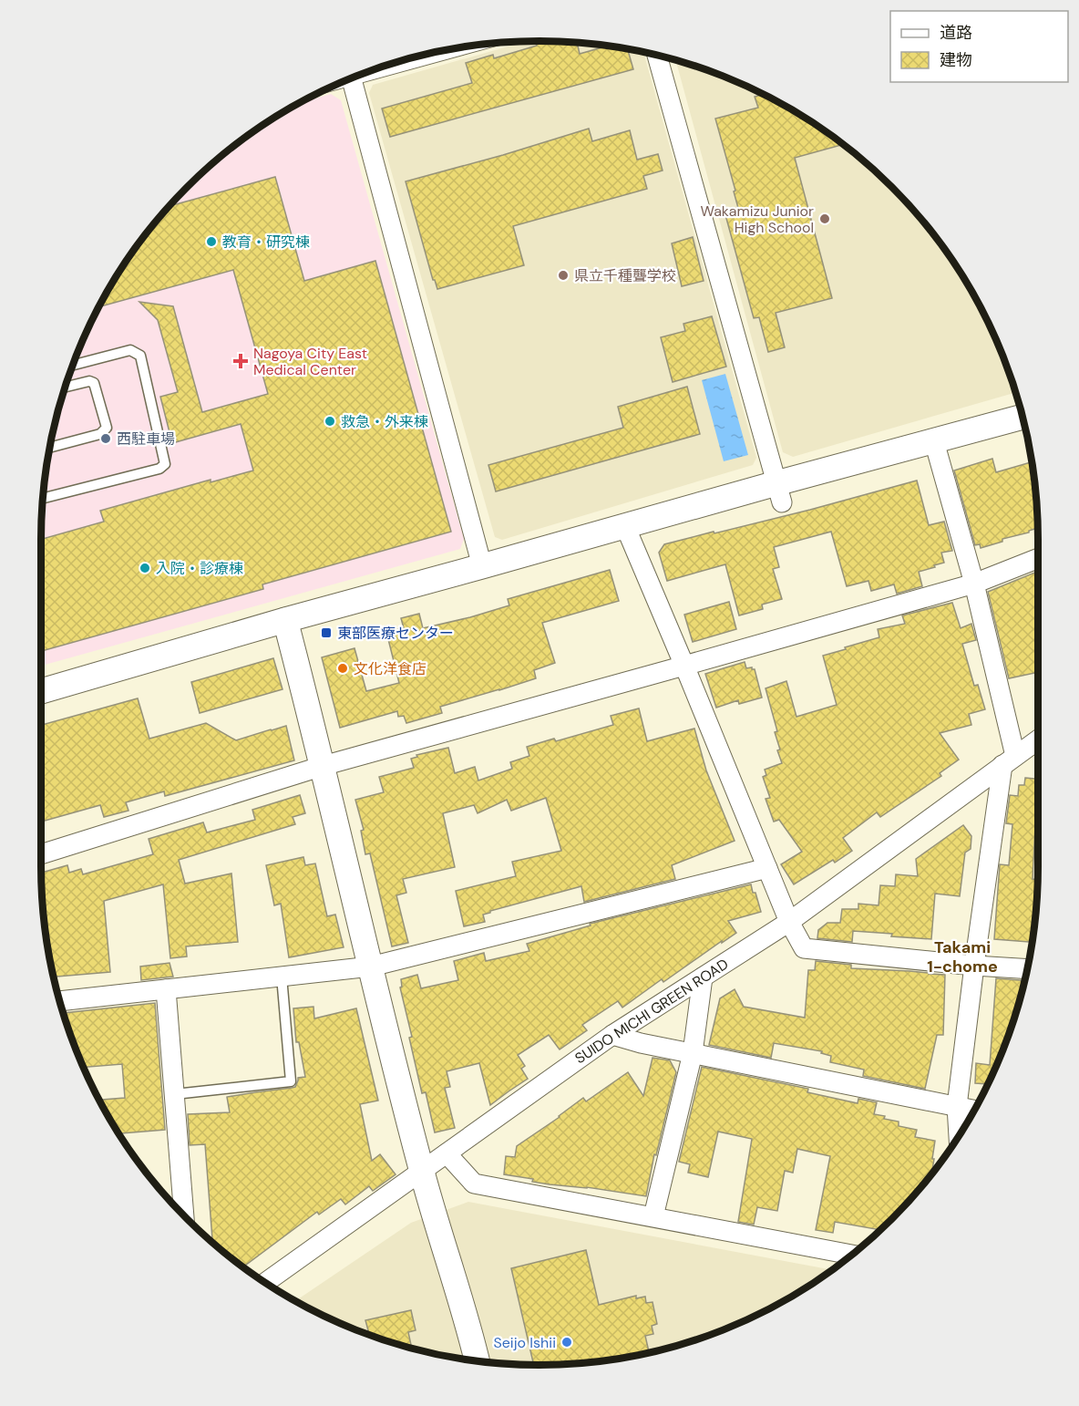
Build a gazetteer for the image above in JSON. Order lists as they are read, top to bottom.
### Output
{
  "streets": {
    "street": ["SUIDO MICHI GREEN ROAD"]
  },
  "districts": ["Takami 1-chome"],
  "places": {
    "other": [
      "Wakamizu Junior High School",
      "教育・研究棟",
      "県立千種聾学校",
      "救急・外来棟",
      "西駐車場",
      "入院・診療棟",
      "文化洋食店",
      "Seijo Ishii"
    ],
    "health": ["Nagoya City East Medical Center"],
    "transit": ["東部医療センター"]
  },
  "legend": ["道路", "建物"]
}
